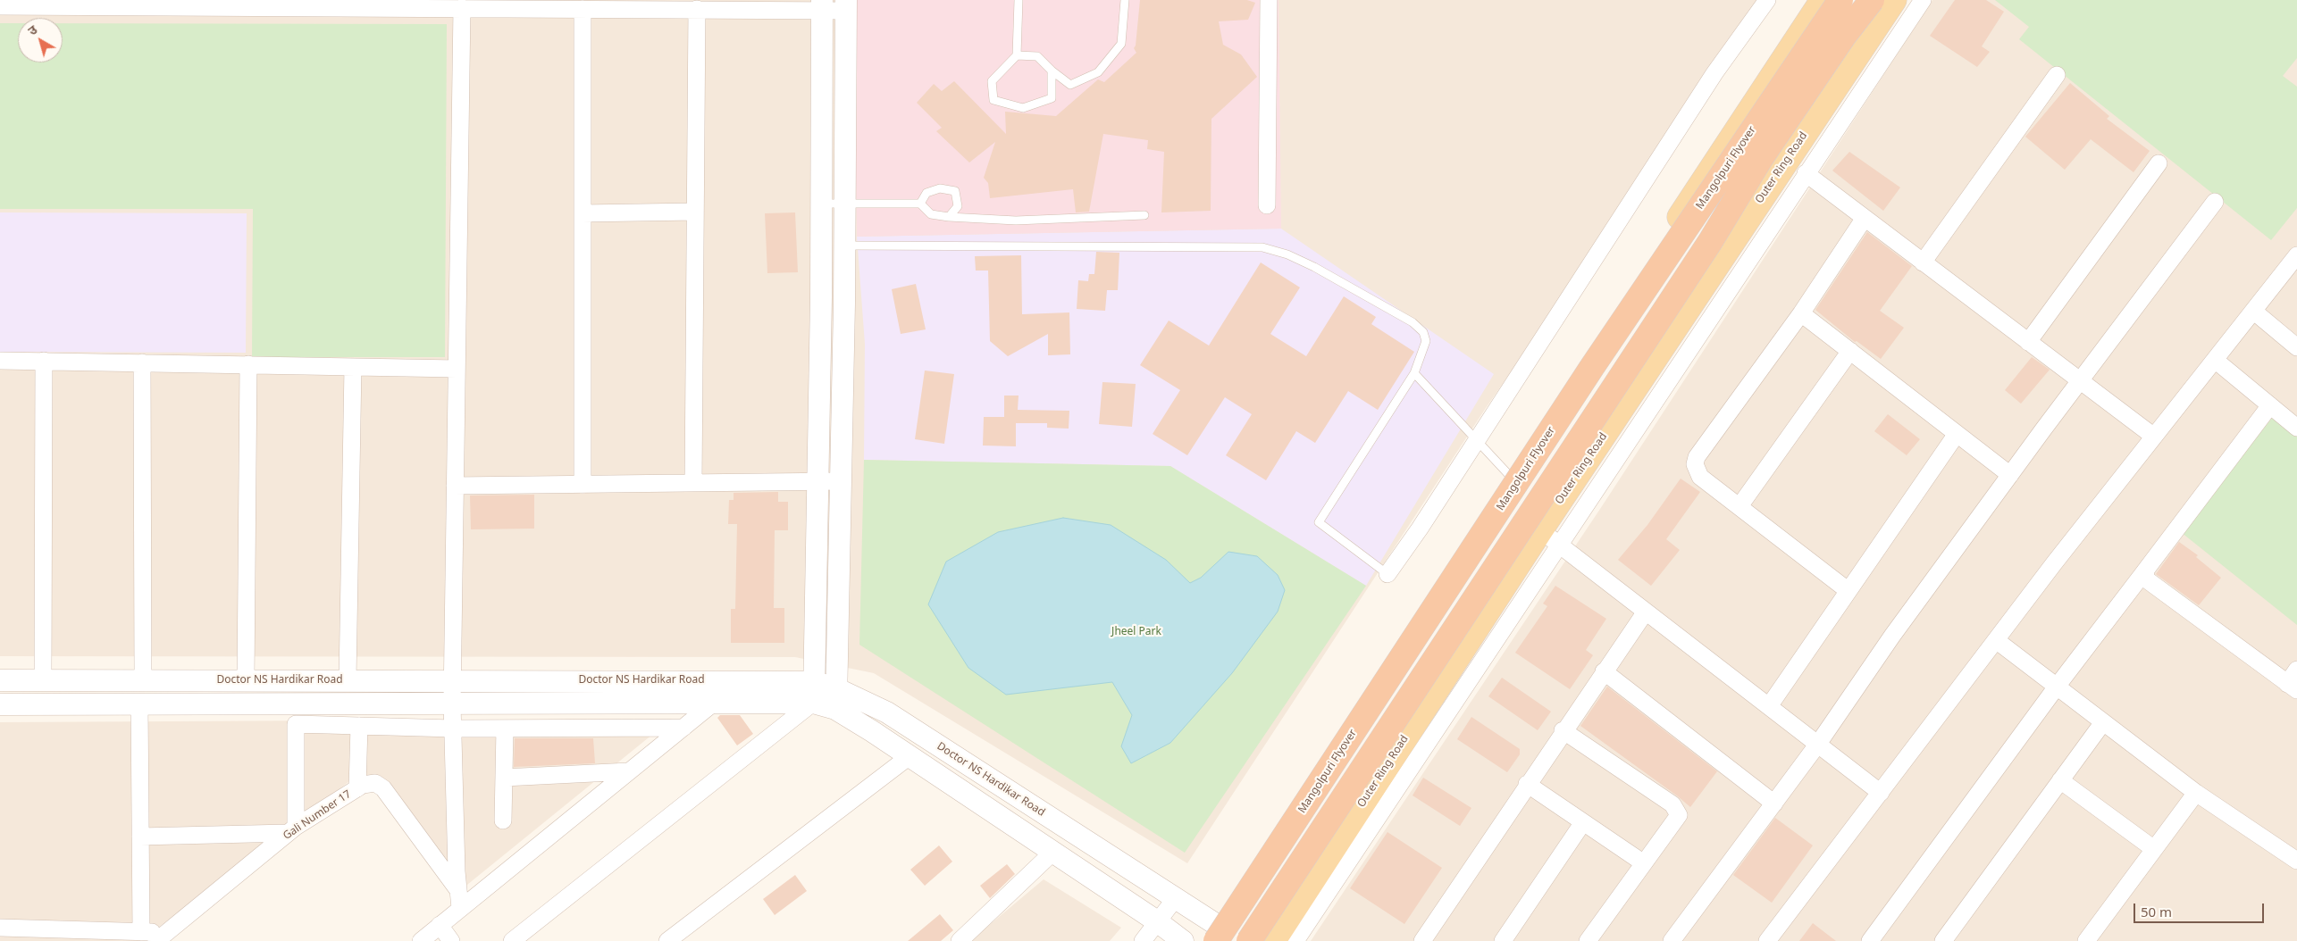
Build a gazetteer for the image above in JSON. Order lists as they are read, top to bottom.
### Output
{
  "streets": {
    "highway": ["Mangolpuri Flyover"],
    "main road": ["Outer Ring Road"],
    "street": ["Doctor NS Hardikar Road", "Gali Number 17"]
  },
  "crossings": [
    ["Mangolpuri Flyover", "Doctor NS Hardikar Road"]
  ],
  "parks": ["Jheel Park"],
  "scale_bar": "50 m",
  "north": "top left"
}
